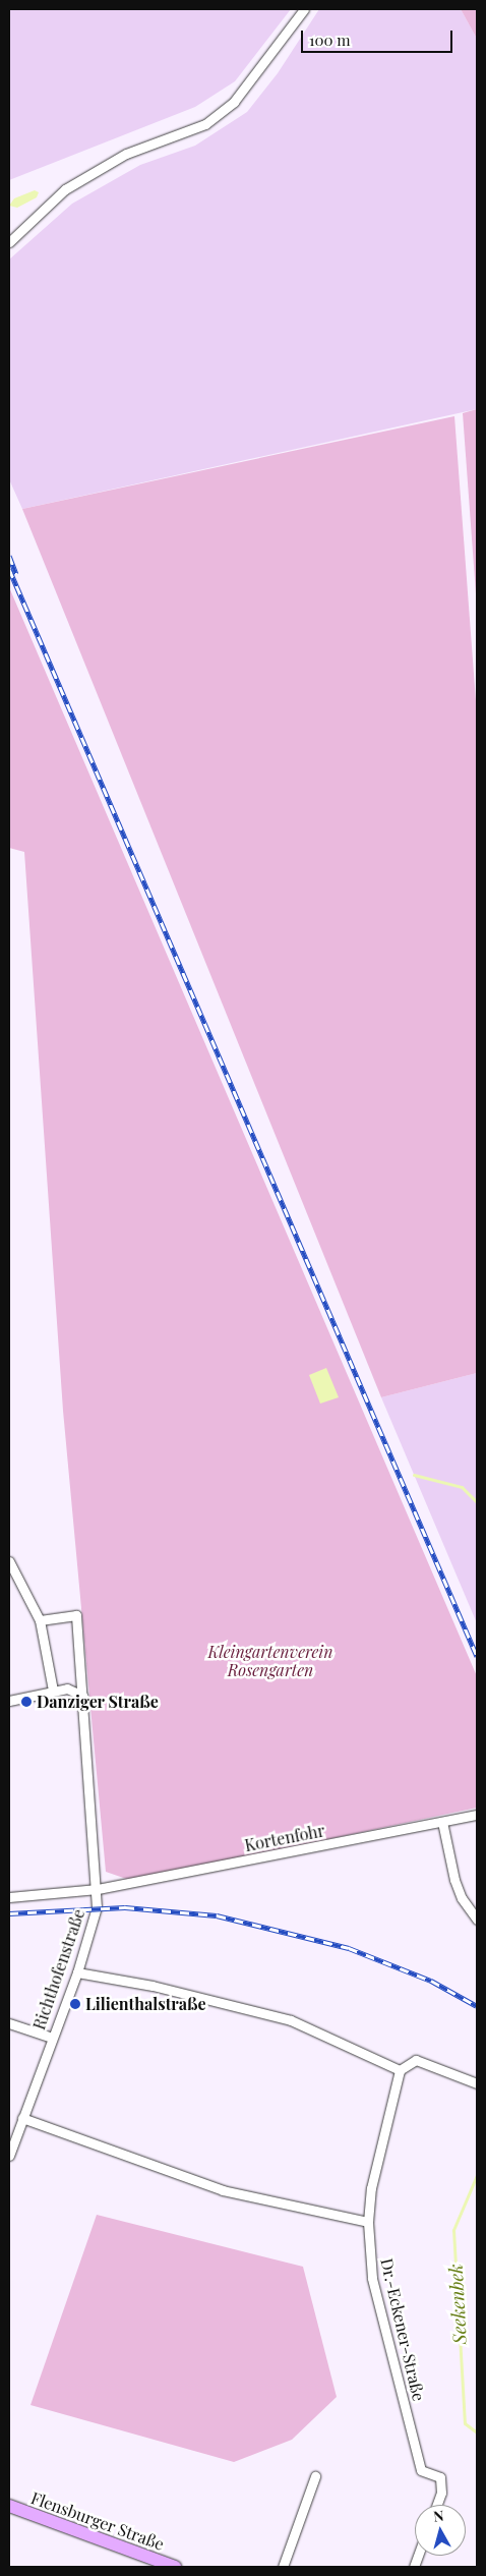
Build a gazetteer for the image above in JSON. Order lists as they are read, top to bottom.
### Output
{
  "streets": {
    "main road": ["Flensburger Straße"],
    "street": ["Kortenfohr", "Richthofenstraße", "Dr.-Eckener-Straße"]
  },
  "crossings": [
    ["Kortenfohr", "Richthofenstraße"]
  ],
  "water": ["Seekenbek"],
  "parks": ["Kleingartenverein Rosengarten"],
  "places": ["Danziger Straße", "Lilienthalstraße"],
  "scale_bar": "100 m",
  "north": "top"
}
